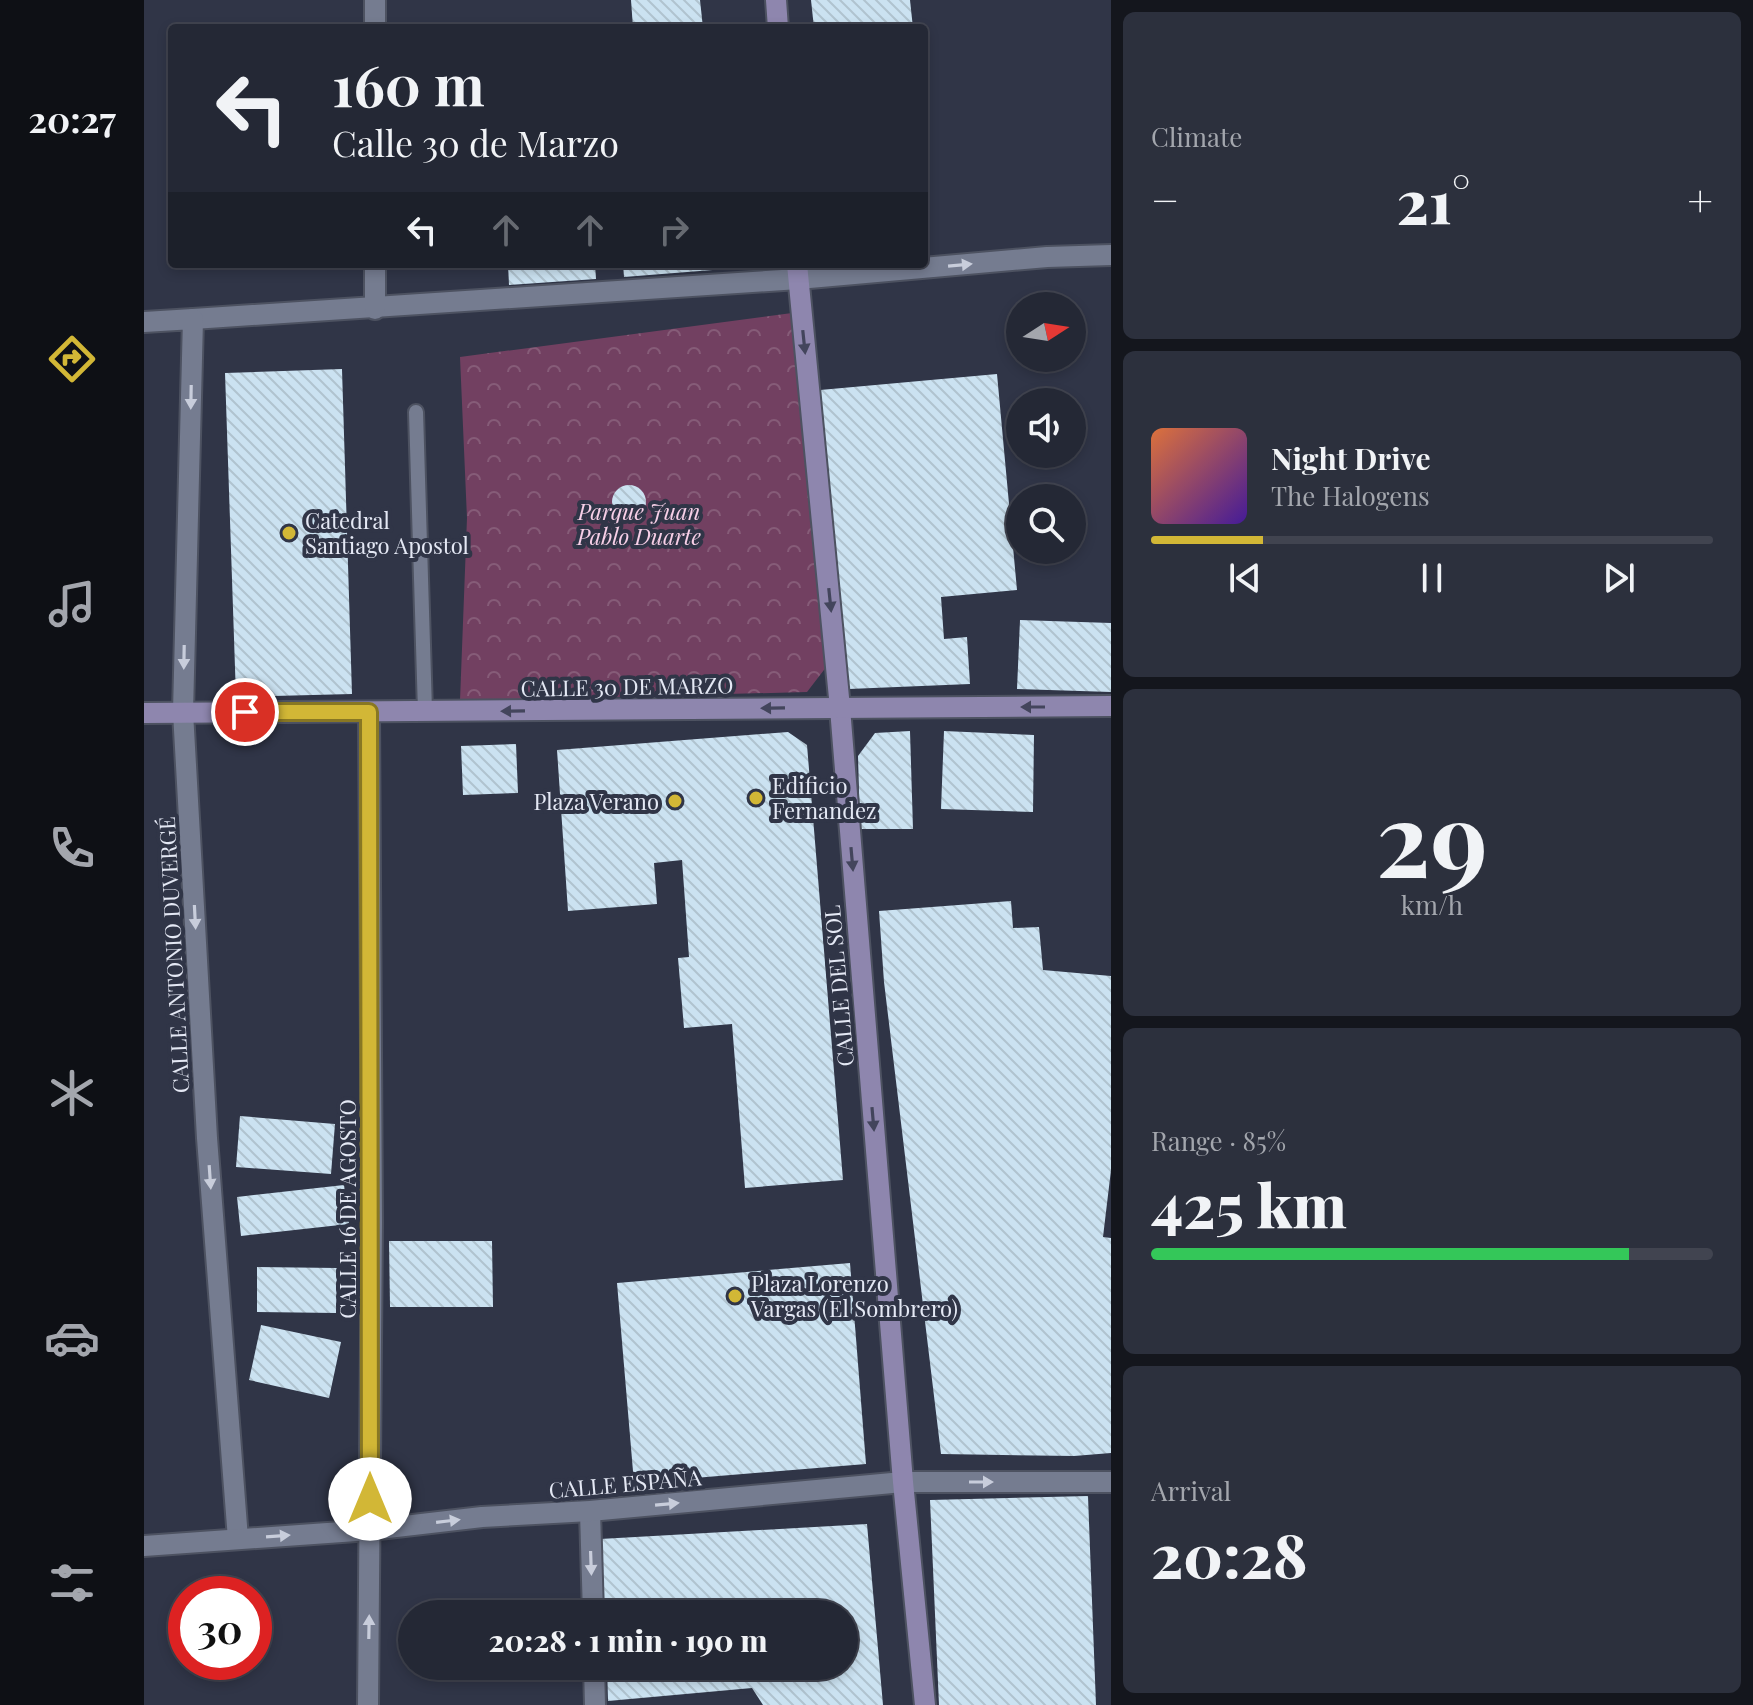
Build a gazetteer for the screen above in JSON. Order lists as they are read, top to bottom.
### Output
{
  "streets": {
    "main road": ["CALLE 30 DE MARZO", "CALLE DEL SOL"],
    "street": ["CALLE ANTONIO DUVERGÉ", "CALLE 16 DE AGOSTO", "CALLE ESPAÑA"]
  },
  "crossings": [
    ["CALLE 30 DE MARZO", "CALLE ANTONIO DUVERGÉ"],
    ["CALLE 30 DE MARZO", "CALLE DEL SOL"],
    ["CALLE 30 DE MARZO", "CALLE 16 DE AGOSTO"],
    ["CALLE ANTONIO DUVERGÉ", "CALLE ESPAÑA"],
    ["CALLE DEL SOL", "CALLE ESPAÑA"],
    ["CALLE 16 DE AGOSTO", "CALLE ESPAÑA"]
  ],
  "one_way": [
    "CALLE 30 DE MARZO",
    "CALLE ANTONIO DUVERGÉ",
    "CALLE DEL SOL",
    "CALLE ESPAÑA"
  ],
  "parks": ["Parque Juan Pablo Duarte"],
  "places": [
    "Catedral Santiago Apostol",
    "Edificio Fernandez",
    "Plaza Verano",
    "Plaza Lorenzo Vargas (El Sombrero)"
  ],
  "north": "right",
  "page": {
    "tabs": "20:27",
    "tile": [
      "Climate",
      ["29", "km/h"],
      ["Range · 85%", "425 km"],
      ["Arrival", "20:28"]
    ],
    "turn": ["160 m", "Calle 30 de Marzo"],
    "heat": ["−", "21°", "+"],
    "song": ["Night Drive", "The Halogens"],
    "limit": "30",
    "trip": "20:28 · 1 min · 190 m"
  }
}
